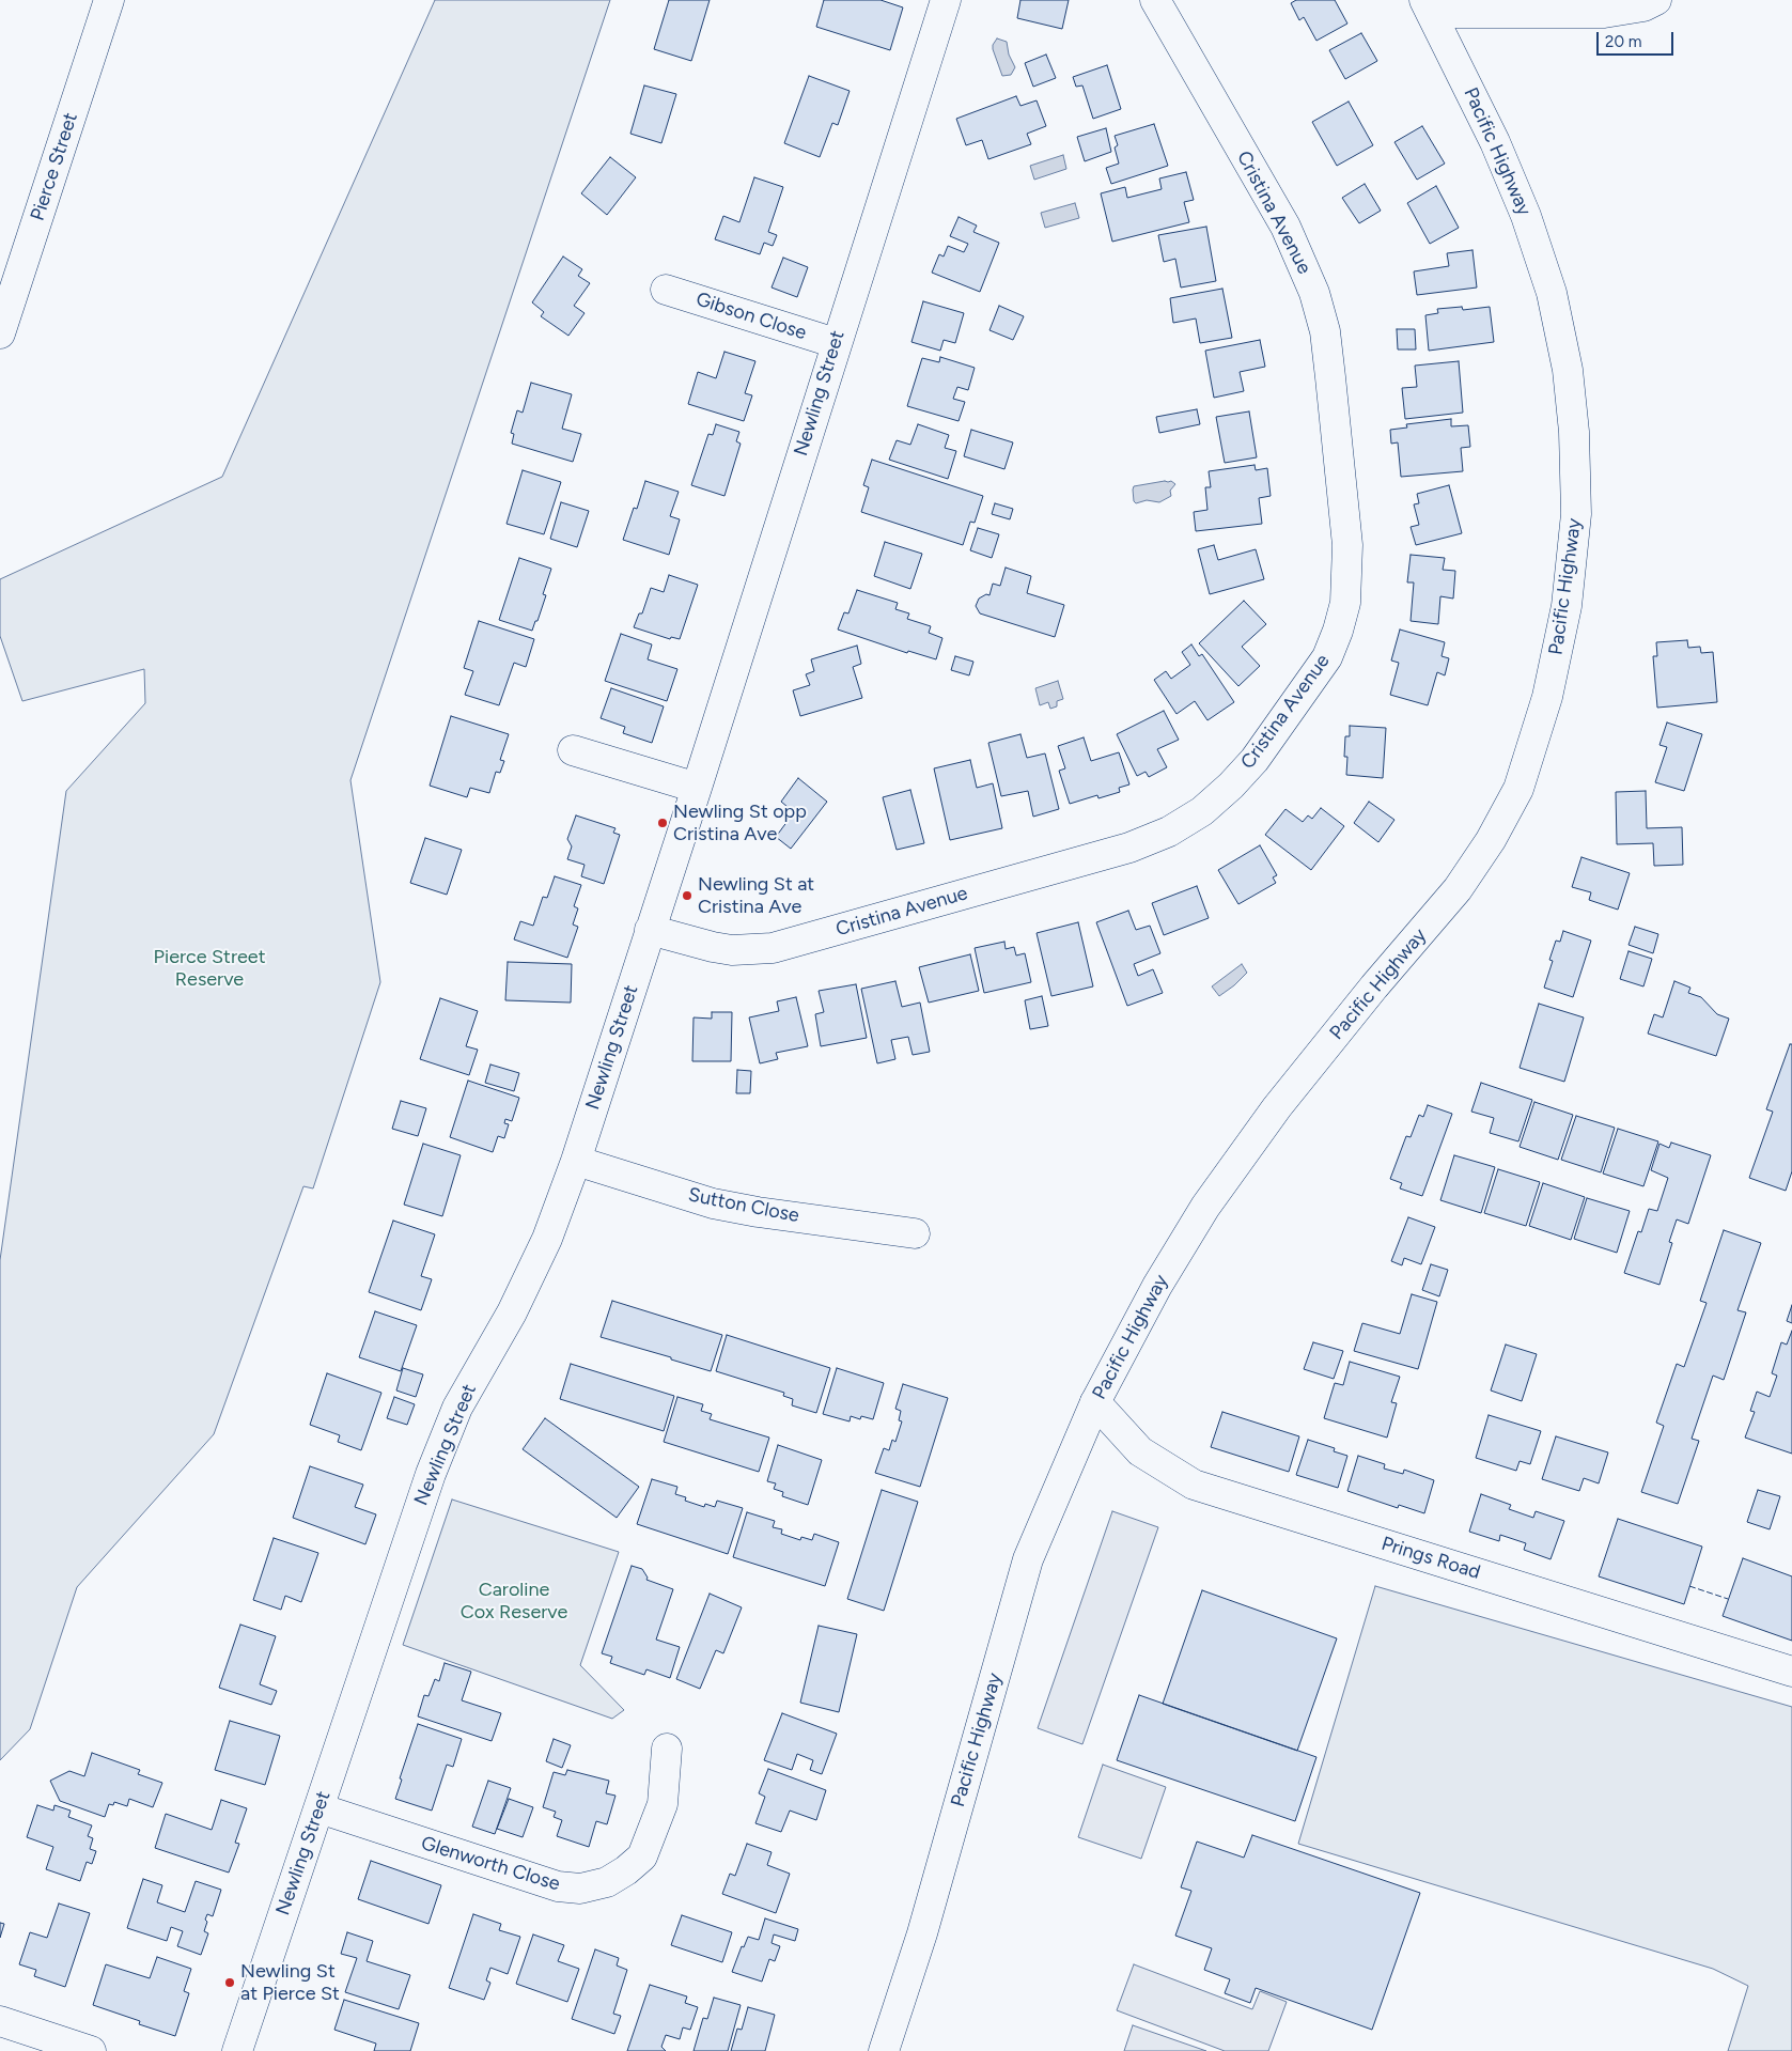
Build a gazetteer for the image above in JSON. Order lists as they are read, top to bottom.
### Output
{
  "streets": {
    "street": [
      "Pacific Highway",
      "Pierce Street",
      "Cristina Avenue",
      "Gibson Close",
      "Newling Street",
      "Sutton Close",
      "Prings Road",
      "Glenworth Close"
    ]
  },
  "crossings": [
    ["Pacific Highway", "Prings Road"],
    ["Cristina Avenue", "Newling Street"],
    ["Gibson Close", "Newling Street"],
    ["Newling Street", "Sutton Close"],
    ["Newling Street", "Glenworth Close"]
  ],
  "parks": ["Pierce Street Reserve", "Caroline Cox Reserve"],
  "places": ["Newling St opp Cristina Ave", "Newling St at Cristina Ave", "Newling St at Pierce St"],
  "scale_bar": "20 m"
}
